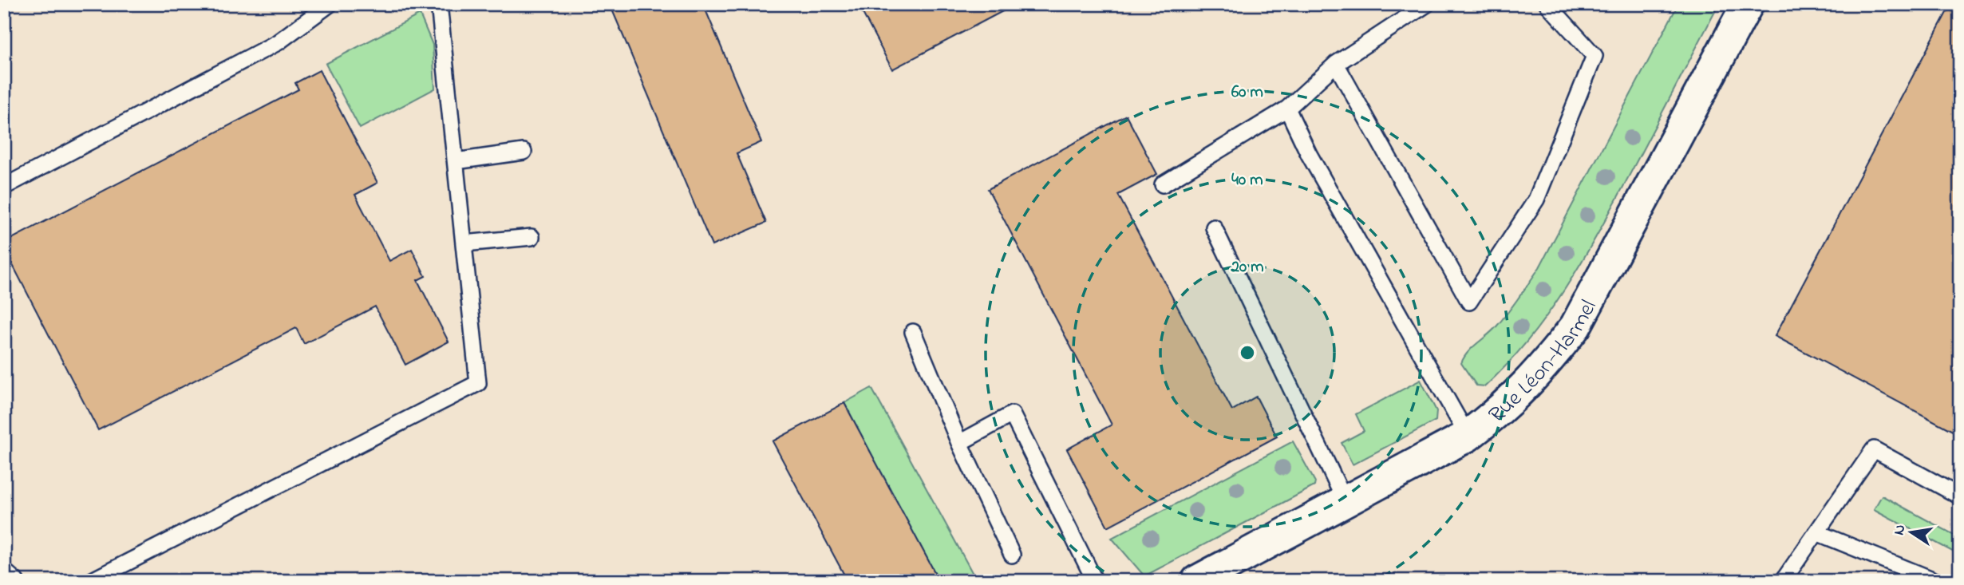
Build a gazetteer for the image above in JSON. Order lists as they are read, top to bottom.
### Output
{
  "streets": {
    "street": ["Rue Léon-Harmel"]
  },
  "north": "left",
  "rings": ["60 m", "40 m", "20 m"]
}
